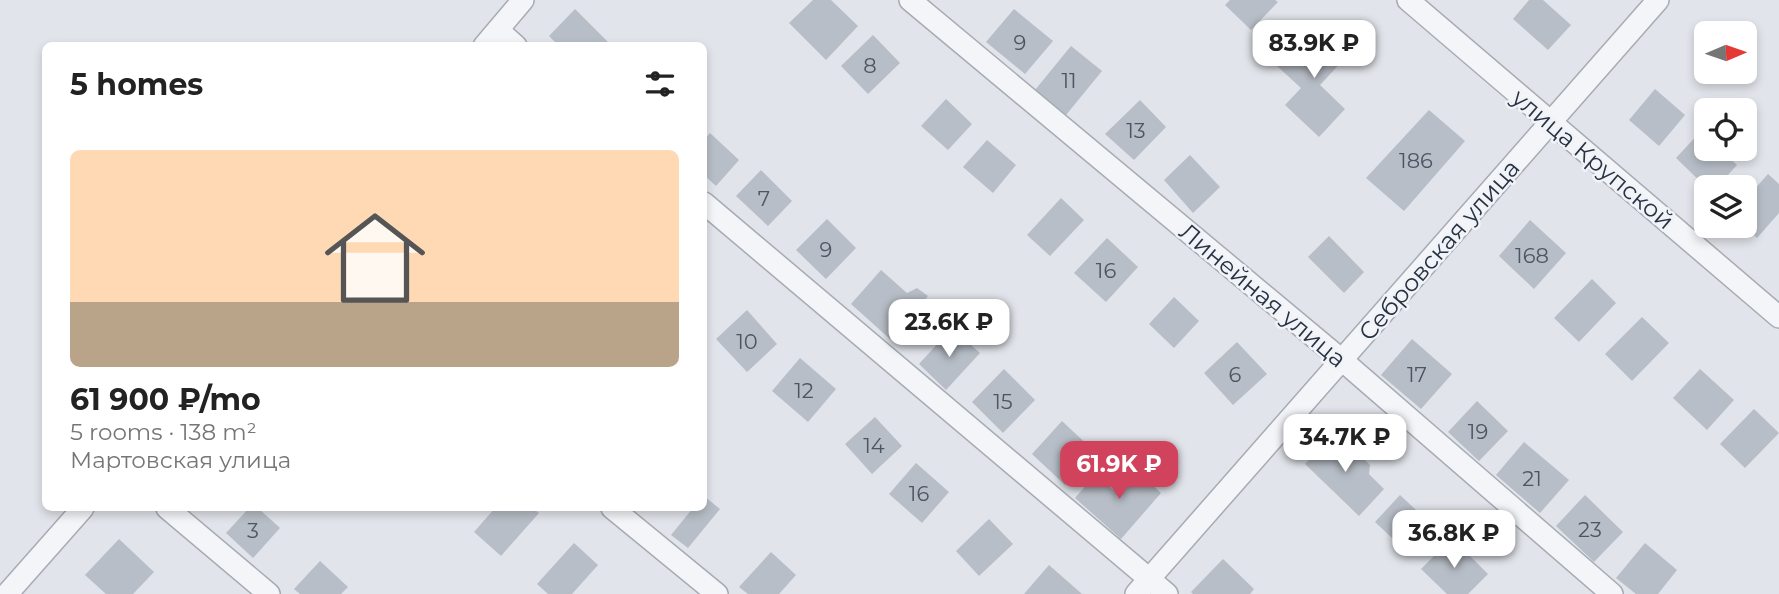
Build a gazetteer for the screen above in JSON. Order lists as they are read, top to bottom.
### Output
{
  "streets": {
    "street": ["улица Крупской", "Себровская улица", "Линейная улица"]
  },
  "crossings": [
    ["улица Крупской", "Себровская улица"],
    ["Себровская улица", "Линейная улица"]
  ],
  "house_numbers": [
    "9",
    "8",
    "11",
    "13",
    "186",
    "7",
    "9",
    "168",
    "16",
    "10",
    "6",
    "17",
    "12",
    "15",
    "19",
    "14",
    "21",
    "16",
    "23",
    "3"
  ],
  "north": "right",
  "page": {
    "price": [
      "83.9K ₽",
      "23.6K ₽",
      "34.7K ₽",
      "61.9K ₽",
      "36.8K ₽"
    ],
    "heading": "5 homes",
    "list": [
      {
        "name": "61 900 ₽/mo",
        "note": "5 rooms · 138 m² · Мартовская улица"
      }
    ]
  }
}
